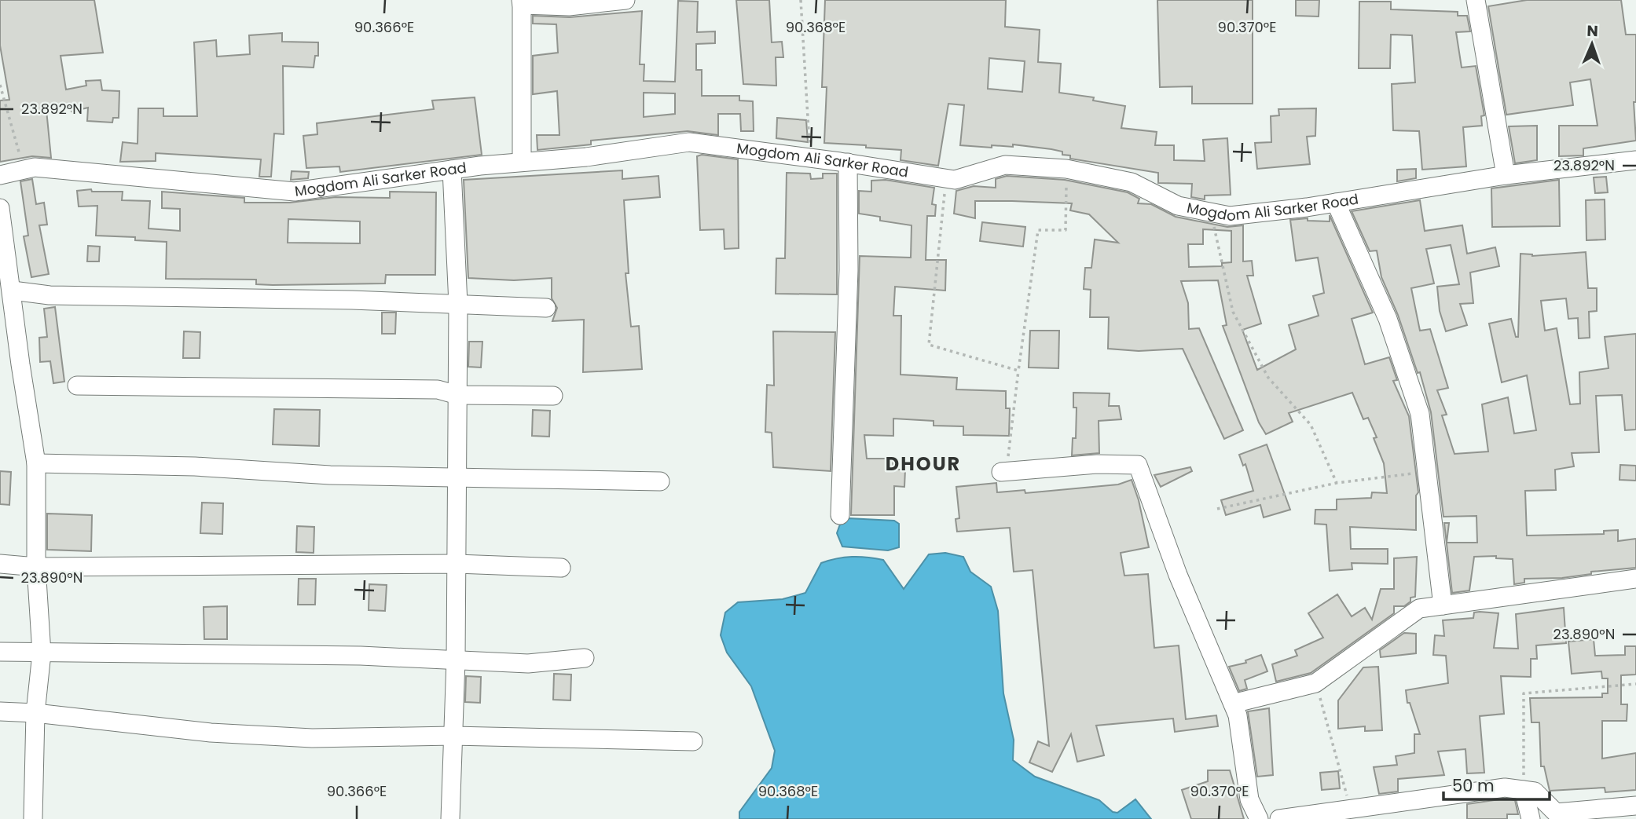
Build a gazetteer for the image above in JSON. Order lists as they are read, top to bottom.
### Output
{
  "streets": {
    "street": ["Mogdom Ali Sarker Road"]
  },
  "districts": ["DHOUR"],
  "scale_bar": "50 m",
  "north": "top",
  "coordinates": [
    "90.366°E",
    "90.368°E",
    "90.370°E",
    "23.892°N",
    "23.890°N"
  ]
}
